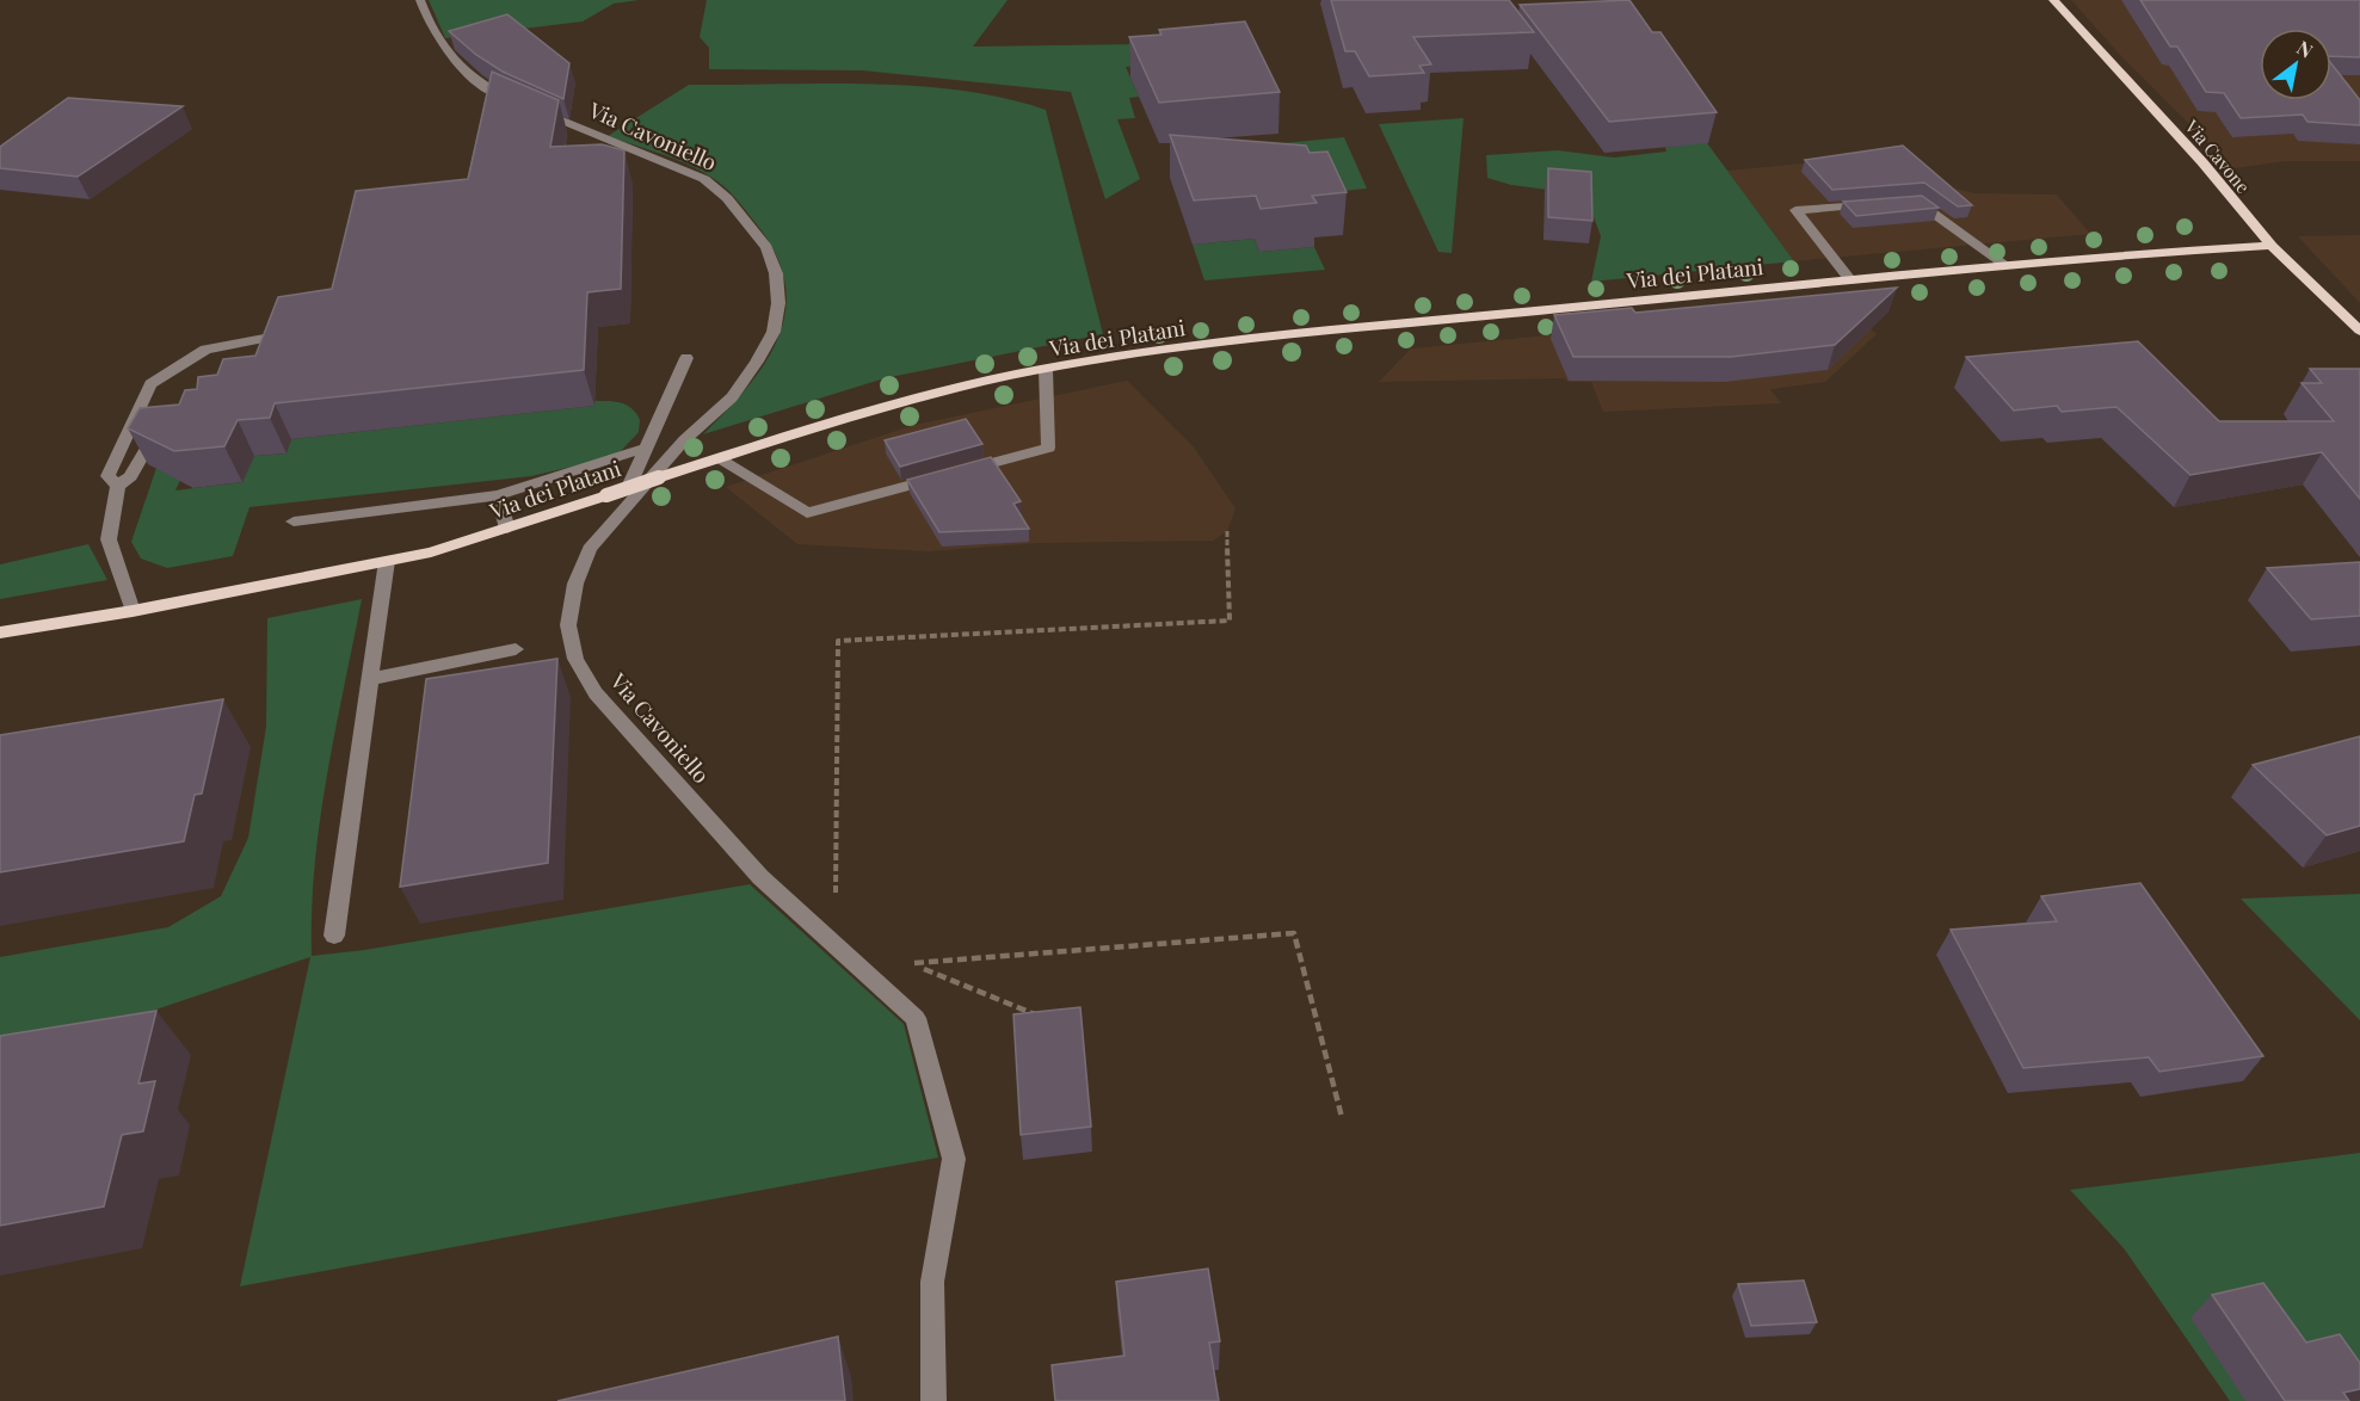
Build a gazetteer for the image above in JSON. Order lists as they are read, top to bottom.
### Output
{
  "streets": {
    "main road": ["Via Cavone", "Via dei Platani"],
    "lane": ["Via Cavoniello"]
  },
  "crossings": [
    ["Via Cavone", "Via dei Platani"]
  ],
  "north": "top right"
}
